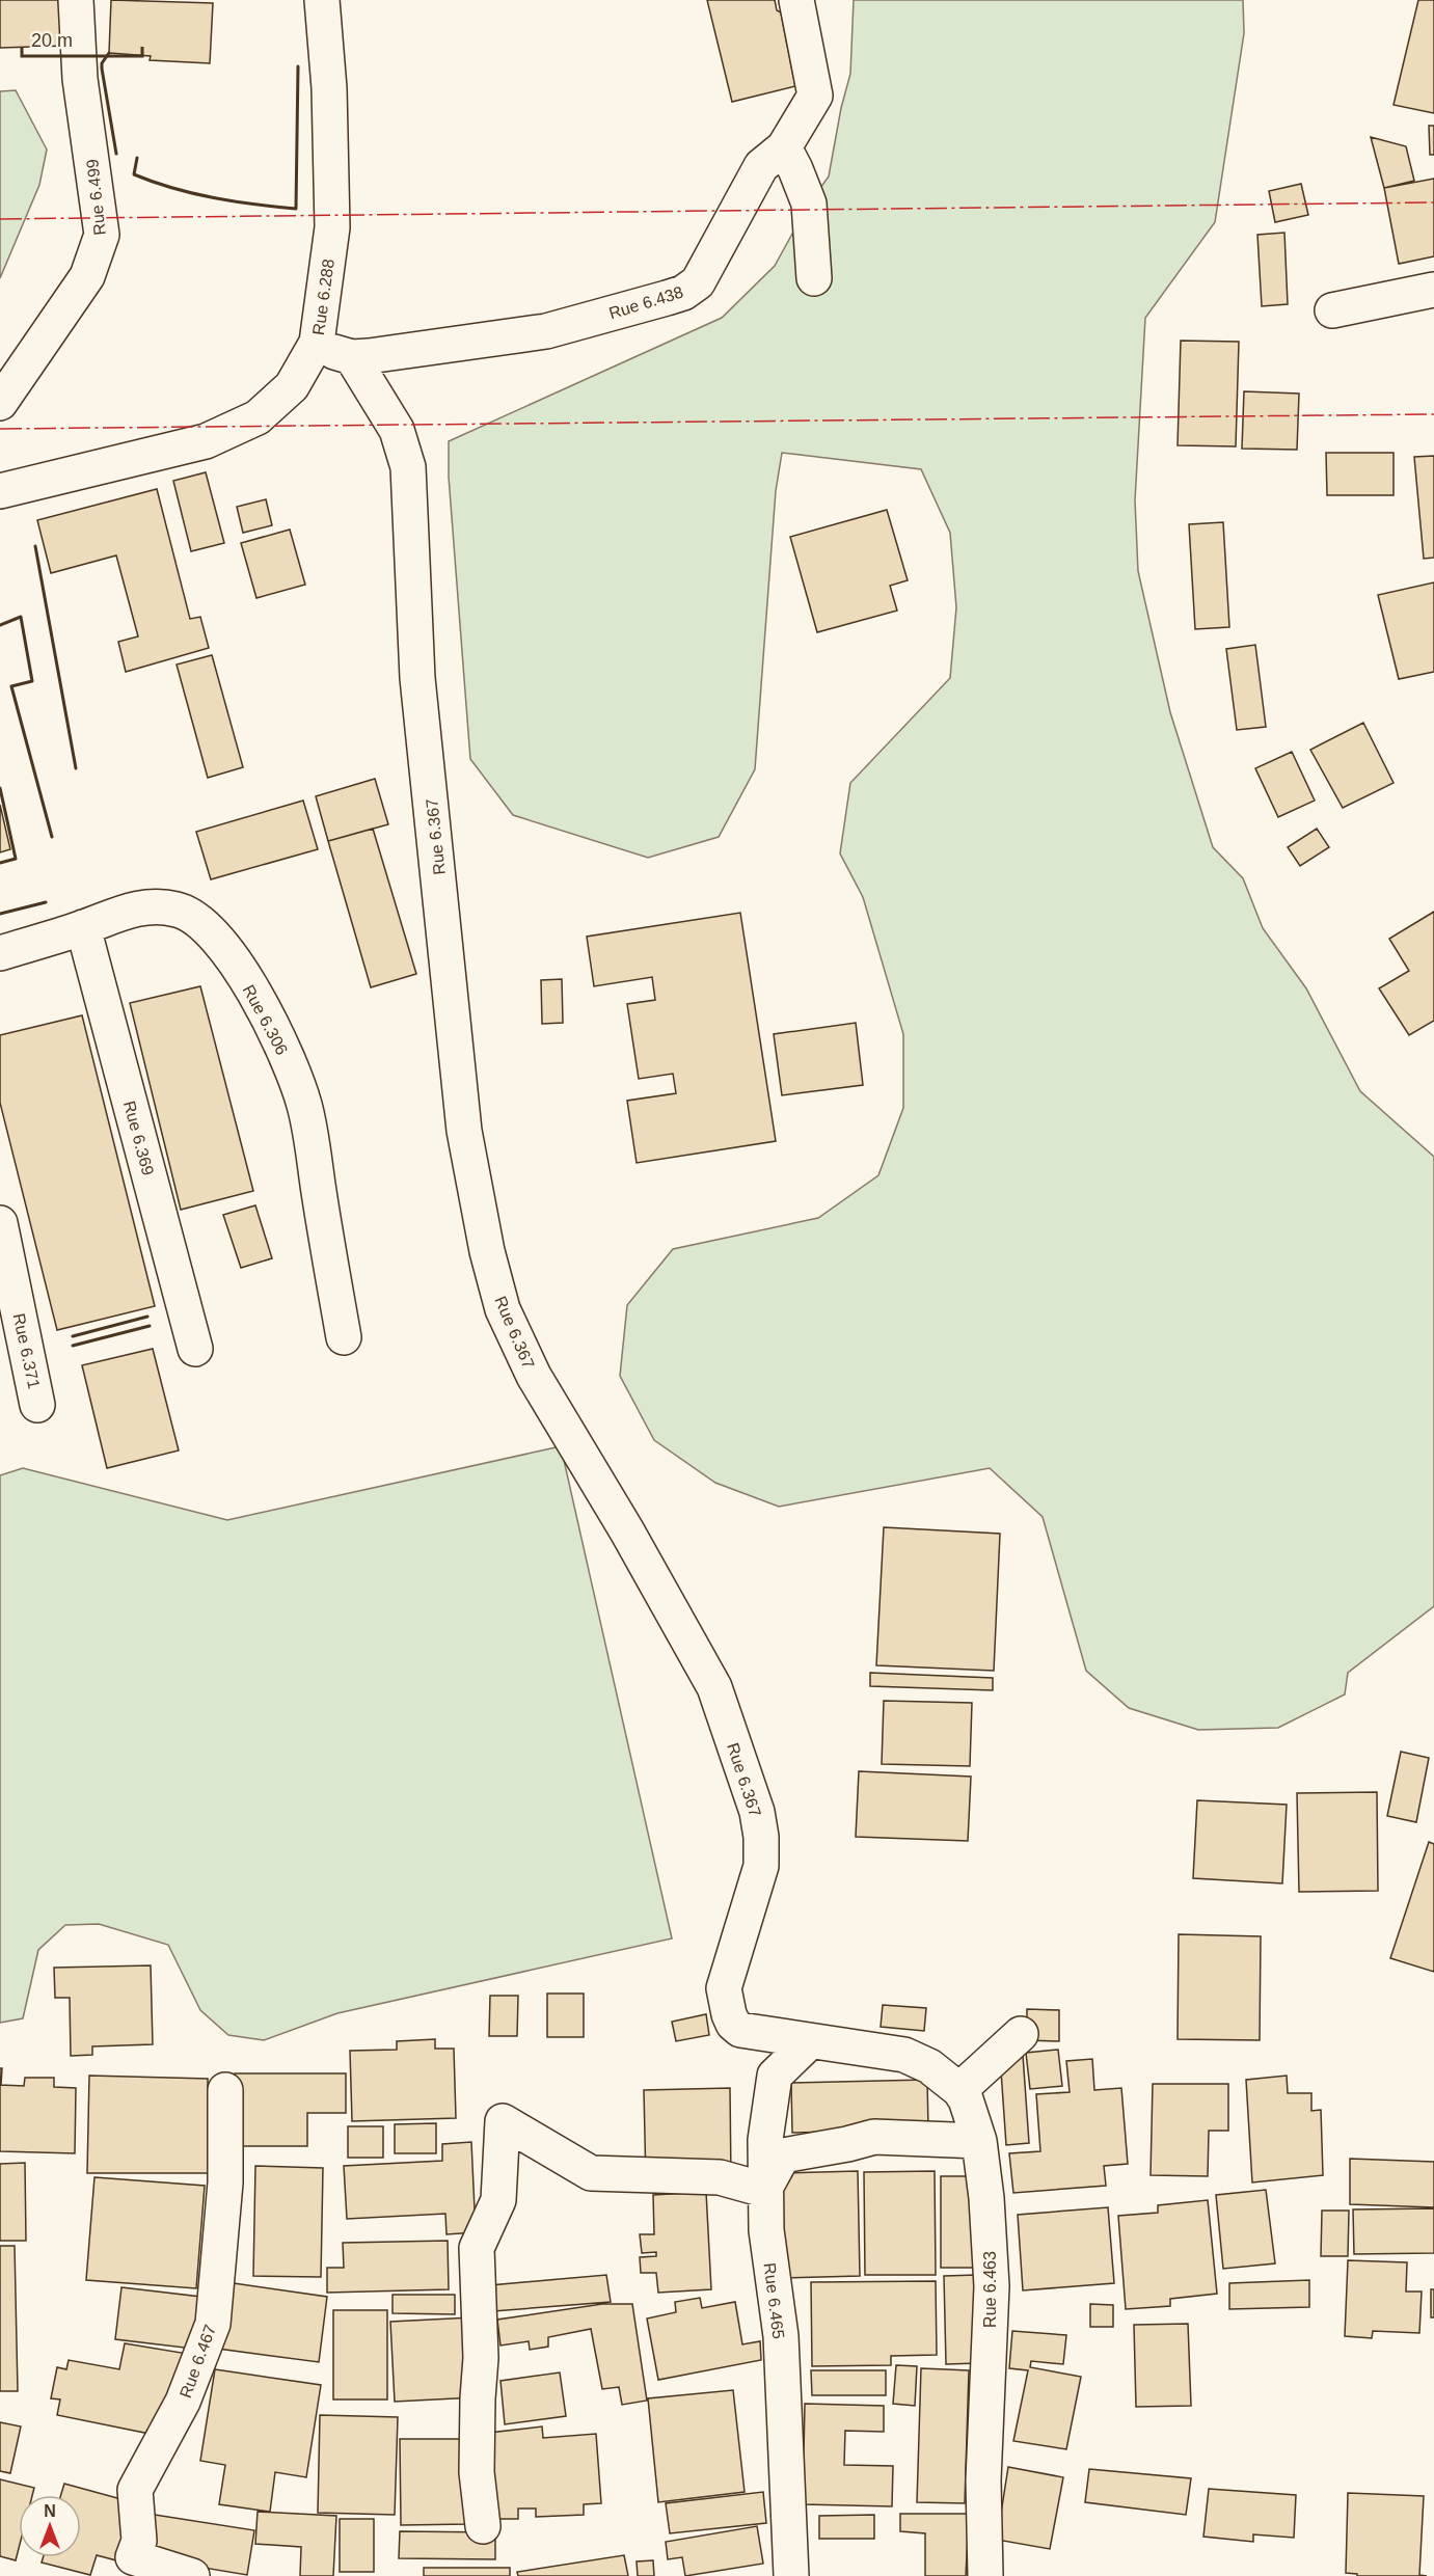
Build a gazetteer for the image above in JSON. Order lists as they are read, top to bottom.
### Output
{
  "streets": {
    "street": [
      "Rue 6.499",
      "Rue 6.288",
      "Rue 6.438",
      "Rue 6.367",
      "Rue 6.306",
      "Rue 6.369",
      "Rue 6.371",
      "Rue 6.463",
      "Rue 6.465",
      "Rue 6.467"
    ]
  },
  "crossings": [
    ["Rue 6.288", "Rue 6.438"],
    ["Rue 6.438", "Rue 6.367"],
    ["Rue 6.367", "Rue 6.463"],
    ["Rue 6.367", "Rue 6.465"],
    ["Rue 6.306", "Rue 6.369"]
  ],
  "scale_bar": "20 m",
  "north": "top"
}
